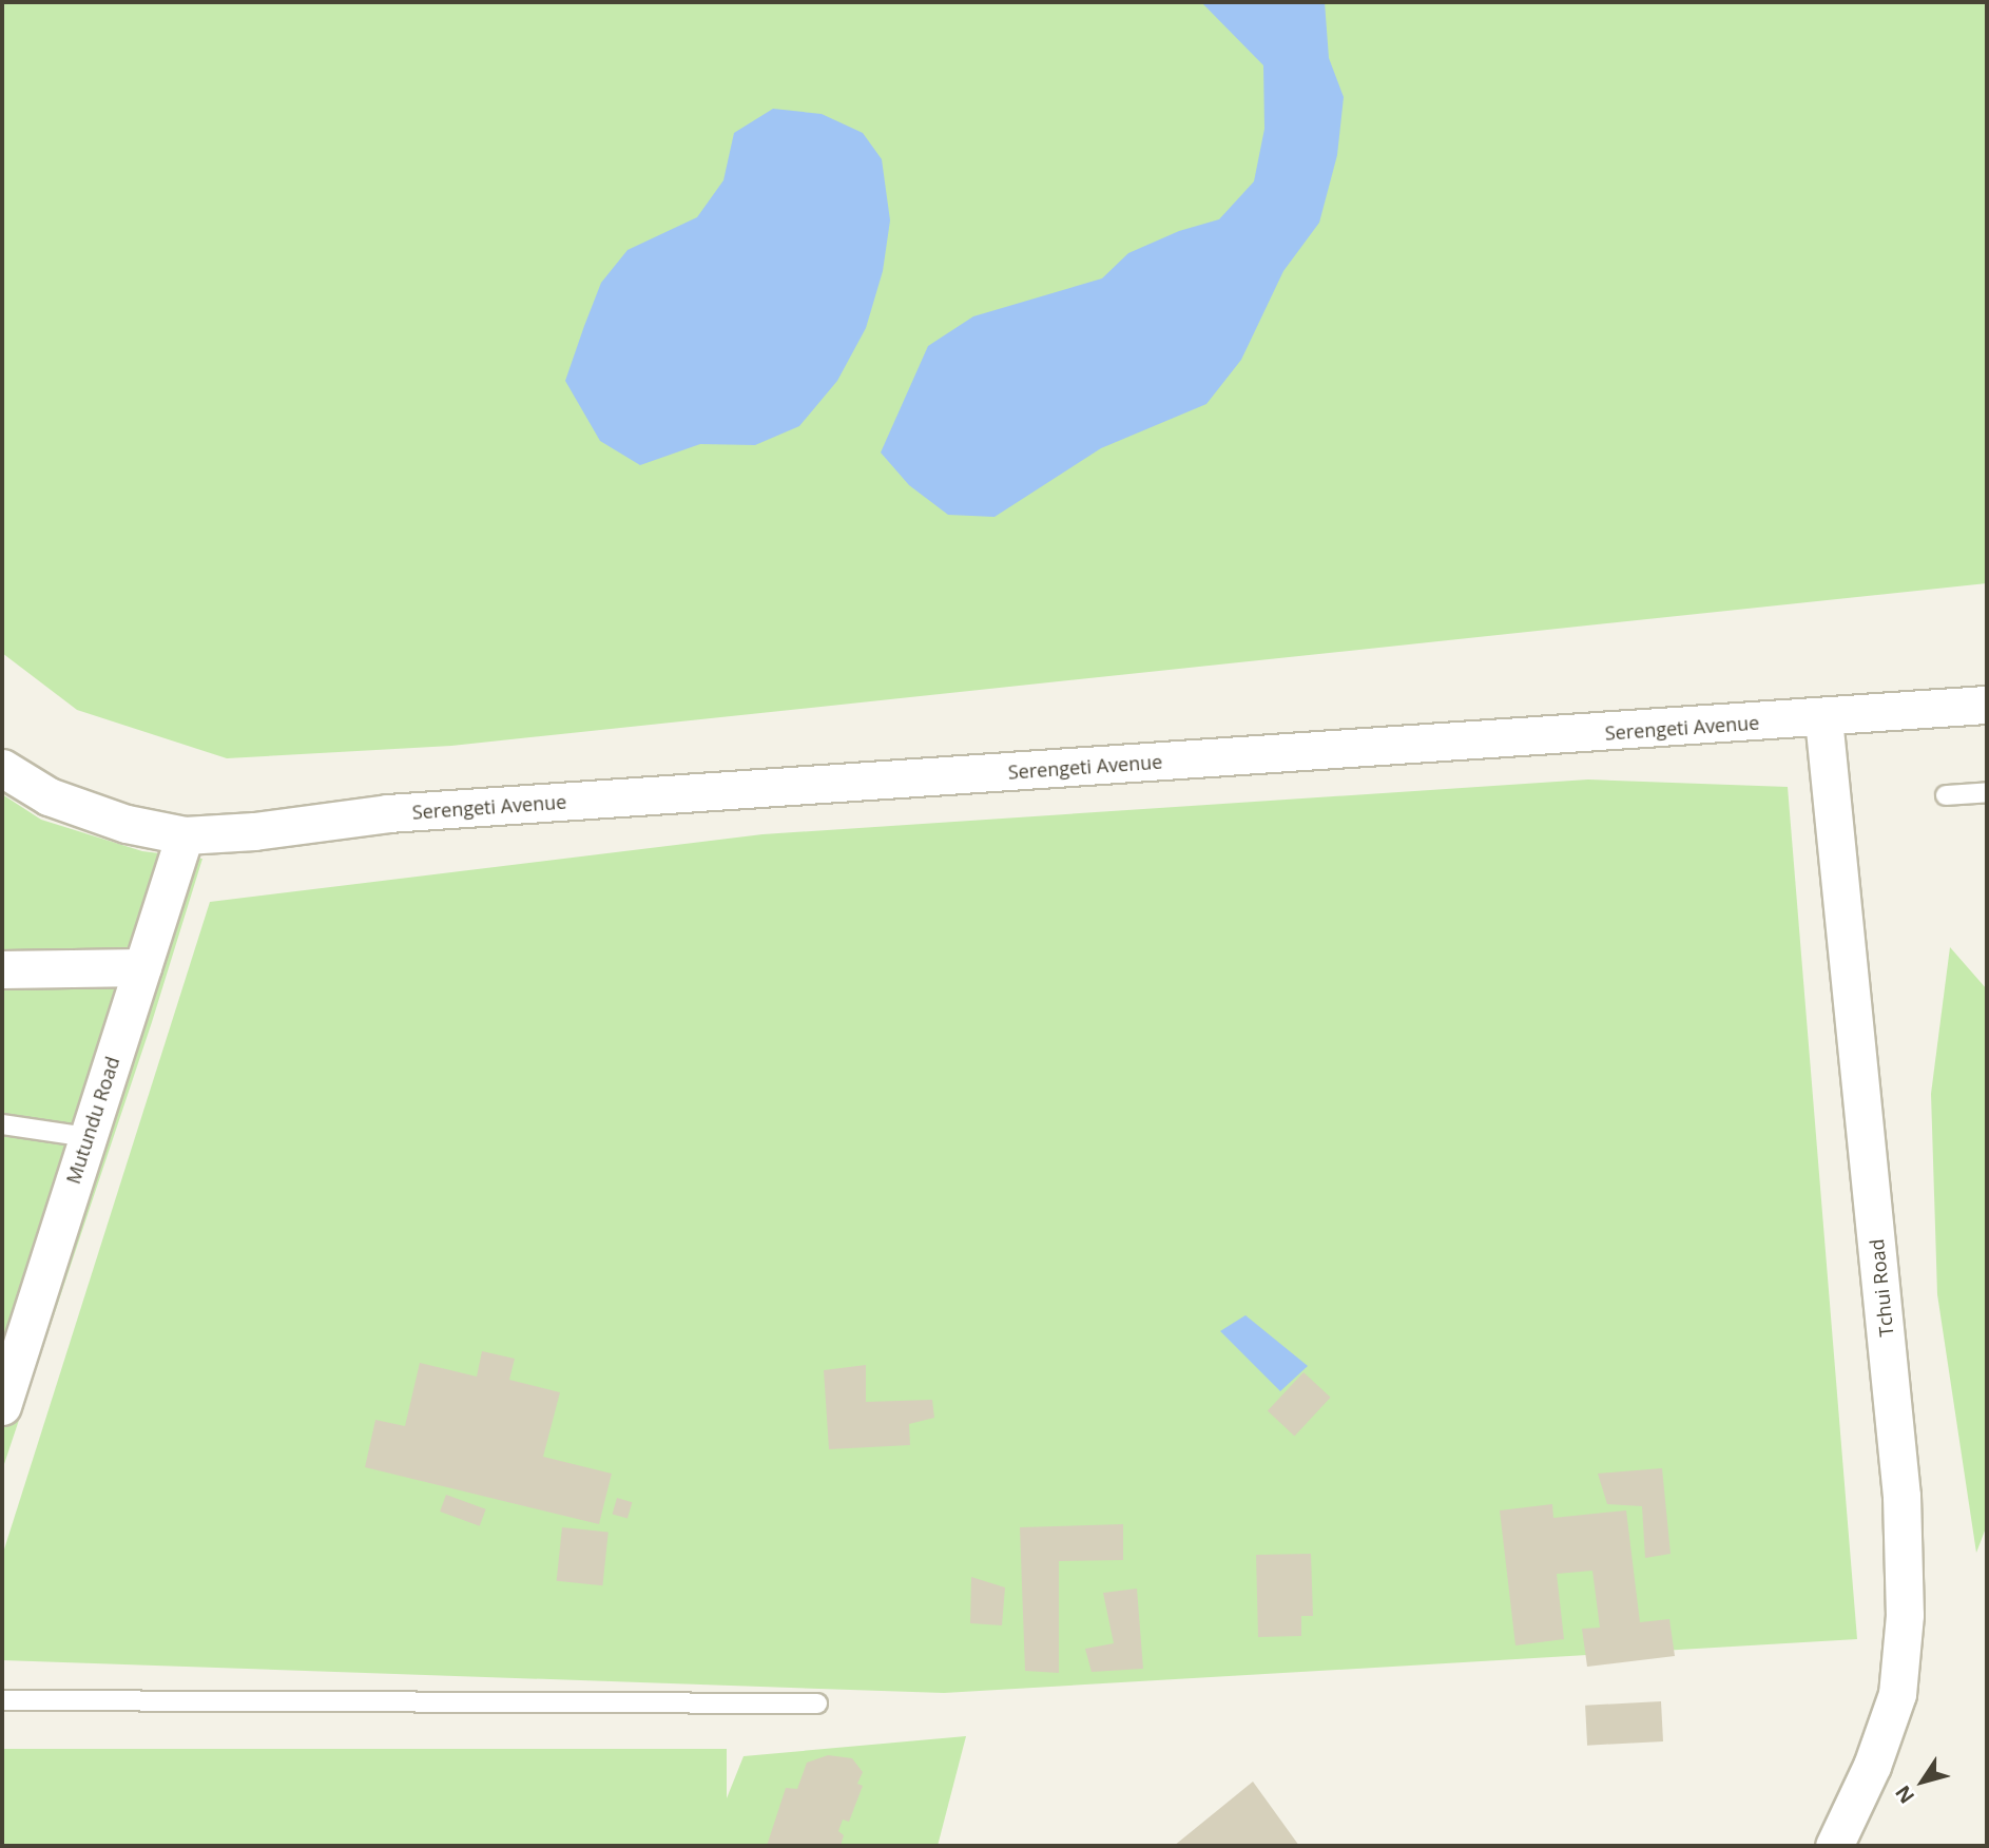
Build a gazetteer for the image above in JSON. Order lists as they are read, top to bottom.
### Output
{
  "streets": {
    "street": ["Serengeti Avenue", "Mutundu Road", "Tchui Road"]
  },
  "crossings": [
    ["Serengeti Avenue", "Mutundu Road"],
    ["Serengeti Avenue", "Tchui Road"]
  ],
  "north": "bottom left"
}
